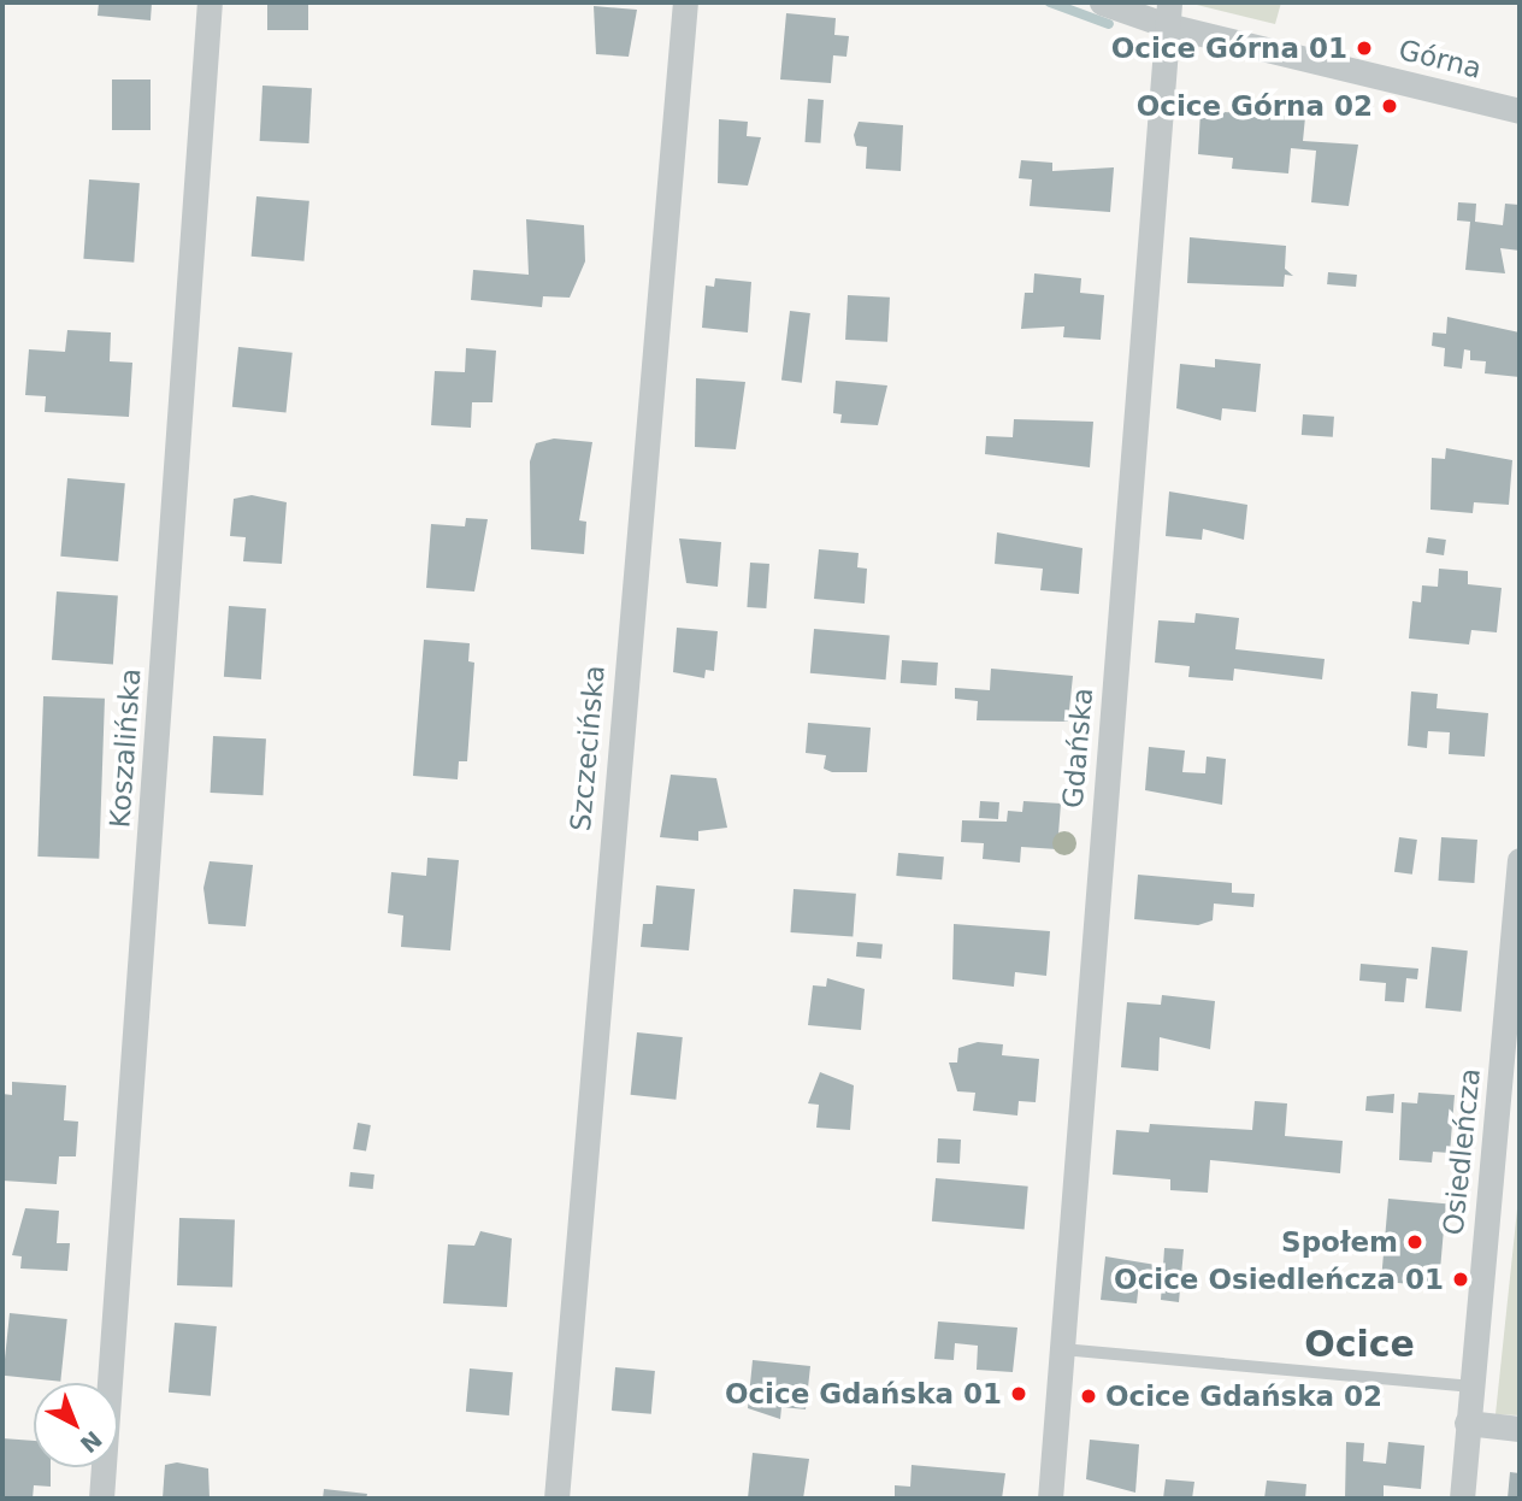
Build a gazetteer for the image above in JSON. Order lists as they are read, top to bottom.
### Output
{
  "streets": {
    "street": [
      "Górna",
      "Koszalińska",
      "Szczecińska",
      "Gdańska",
      "Osiedleńcza"
    ]
  },
  "crossings": [
    ["Górna", "Gdańska"]
  ],
  "districts": ["Ocice"],
  "places": [
    "Ocice Górna 01",
    "Ocice Górna 02",
    "Społem",
    "Ocice Osiedleńcza 01",
    "Ocice Gdańska 01",
    "Ocice Gdańska 02"
  ],
  "north": "bottom right"
}
